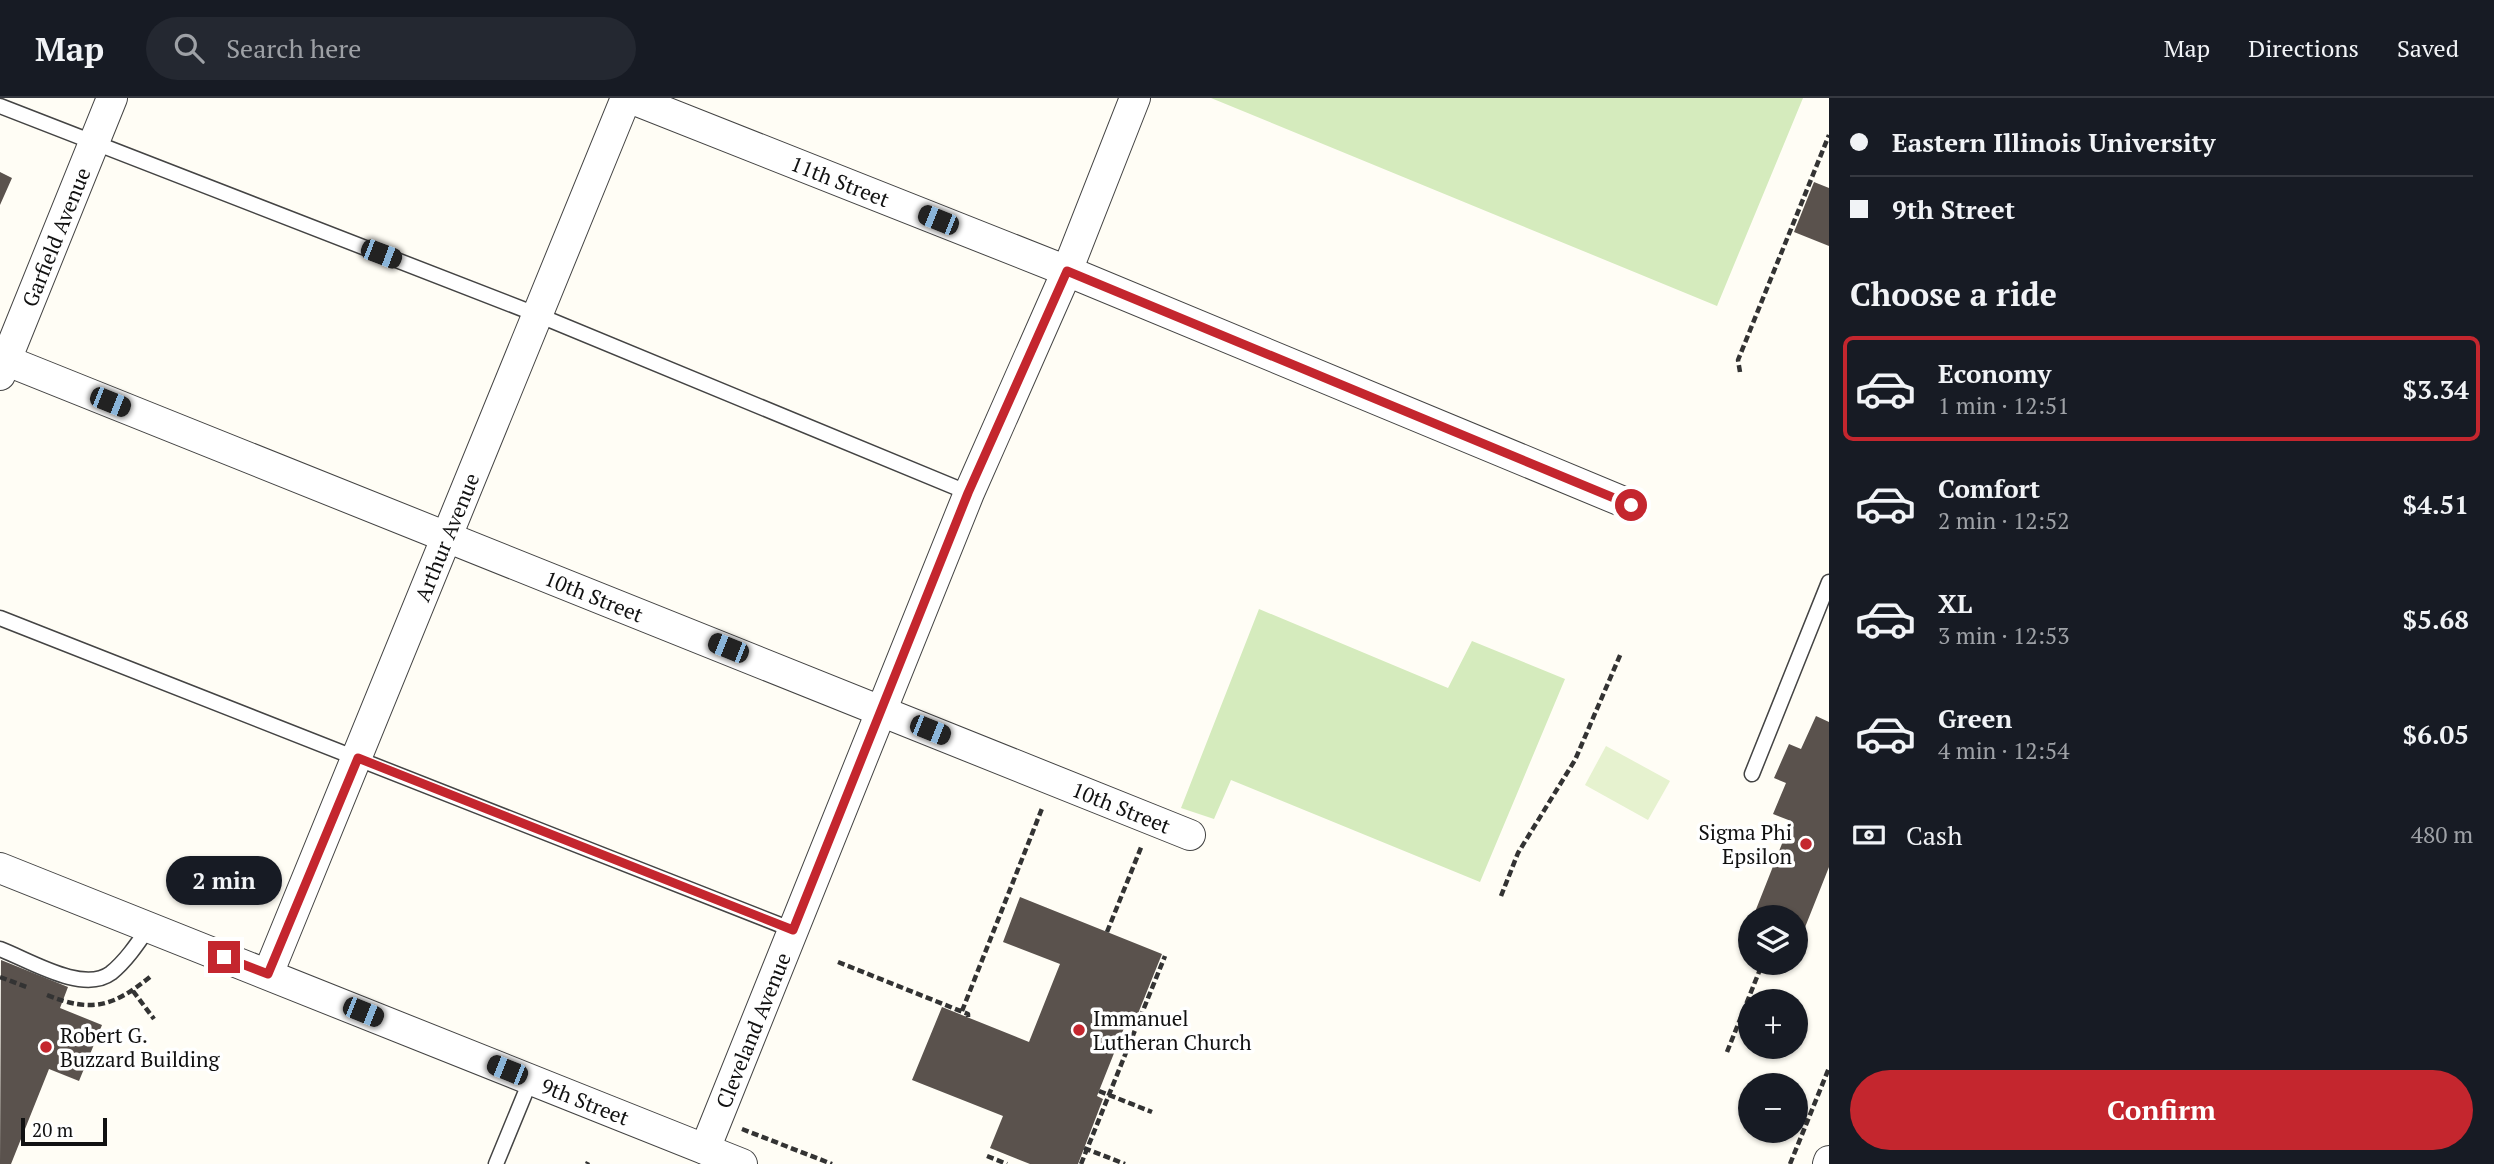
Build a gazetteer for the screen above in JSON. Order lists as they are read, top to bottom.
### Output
{
  "streets": {
    "street": [
      "11th Street",
      "Garfield Avenue",
      "Arthur Avenue",
      "10th Street",
      "Cleveland Avenue",
      "9th Street"
    ]
  },
  "crossings": [
    ["11th Street", "Arthur Avenue"],
    ["11th Street", "Cleveland Avenue"],
    ["Garfield Avenue", "10th Street"],
    ["Arthur Avenue", "10th Street"],
    ["Arthur Avenue", "9th Street"],
    ["10th Street", "Cleveland Avenue"],
    ["Cleveland Avenue", "9th Street"]
  ],
  "places": ["Sigma Phi Epsilon", "Immanuel Lutheran Church", "Robert G. Buzzard Building"],
  "scale_bar": "20 m",
  "page": {
    "header": "Map",
    "search": "Search here",
    "nav": ["Map", "Directions", "Saved"],
    "banner": ["Eastern Illinois University", "9th Street"],
    "heading": "Choose a ride",
    "list": [
      {
        "name": "Economy",
        "note": "1 min · 12:51",
        "value": "$3.34"
      },
      {
        "name": "Comfort",
        "note": "2 min · 12:52",
        "value": "$4.51"
      },
      {
        "name": "XL",
        "note": "3 min · 12:53",
        "value": "$5.68"
      },
      {
        "name": "Green",
        "note": "4 min · 12:54",
        "value": "$6.05"
      }
    ],
    "pay": ["Cash", "480 m"],
    "bubble": "2 min",
    "map_buttons": ["+", "−"],
    "buttons": "Confirm",
    "scale": "20 m"
  }
}
